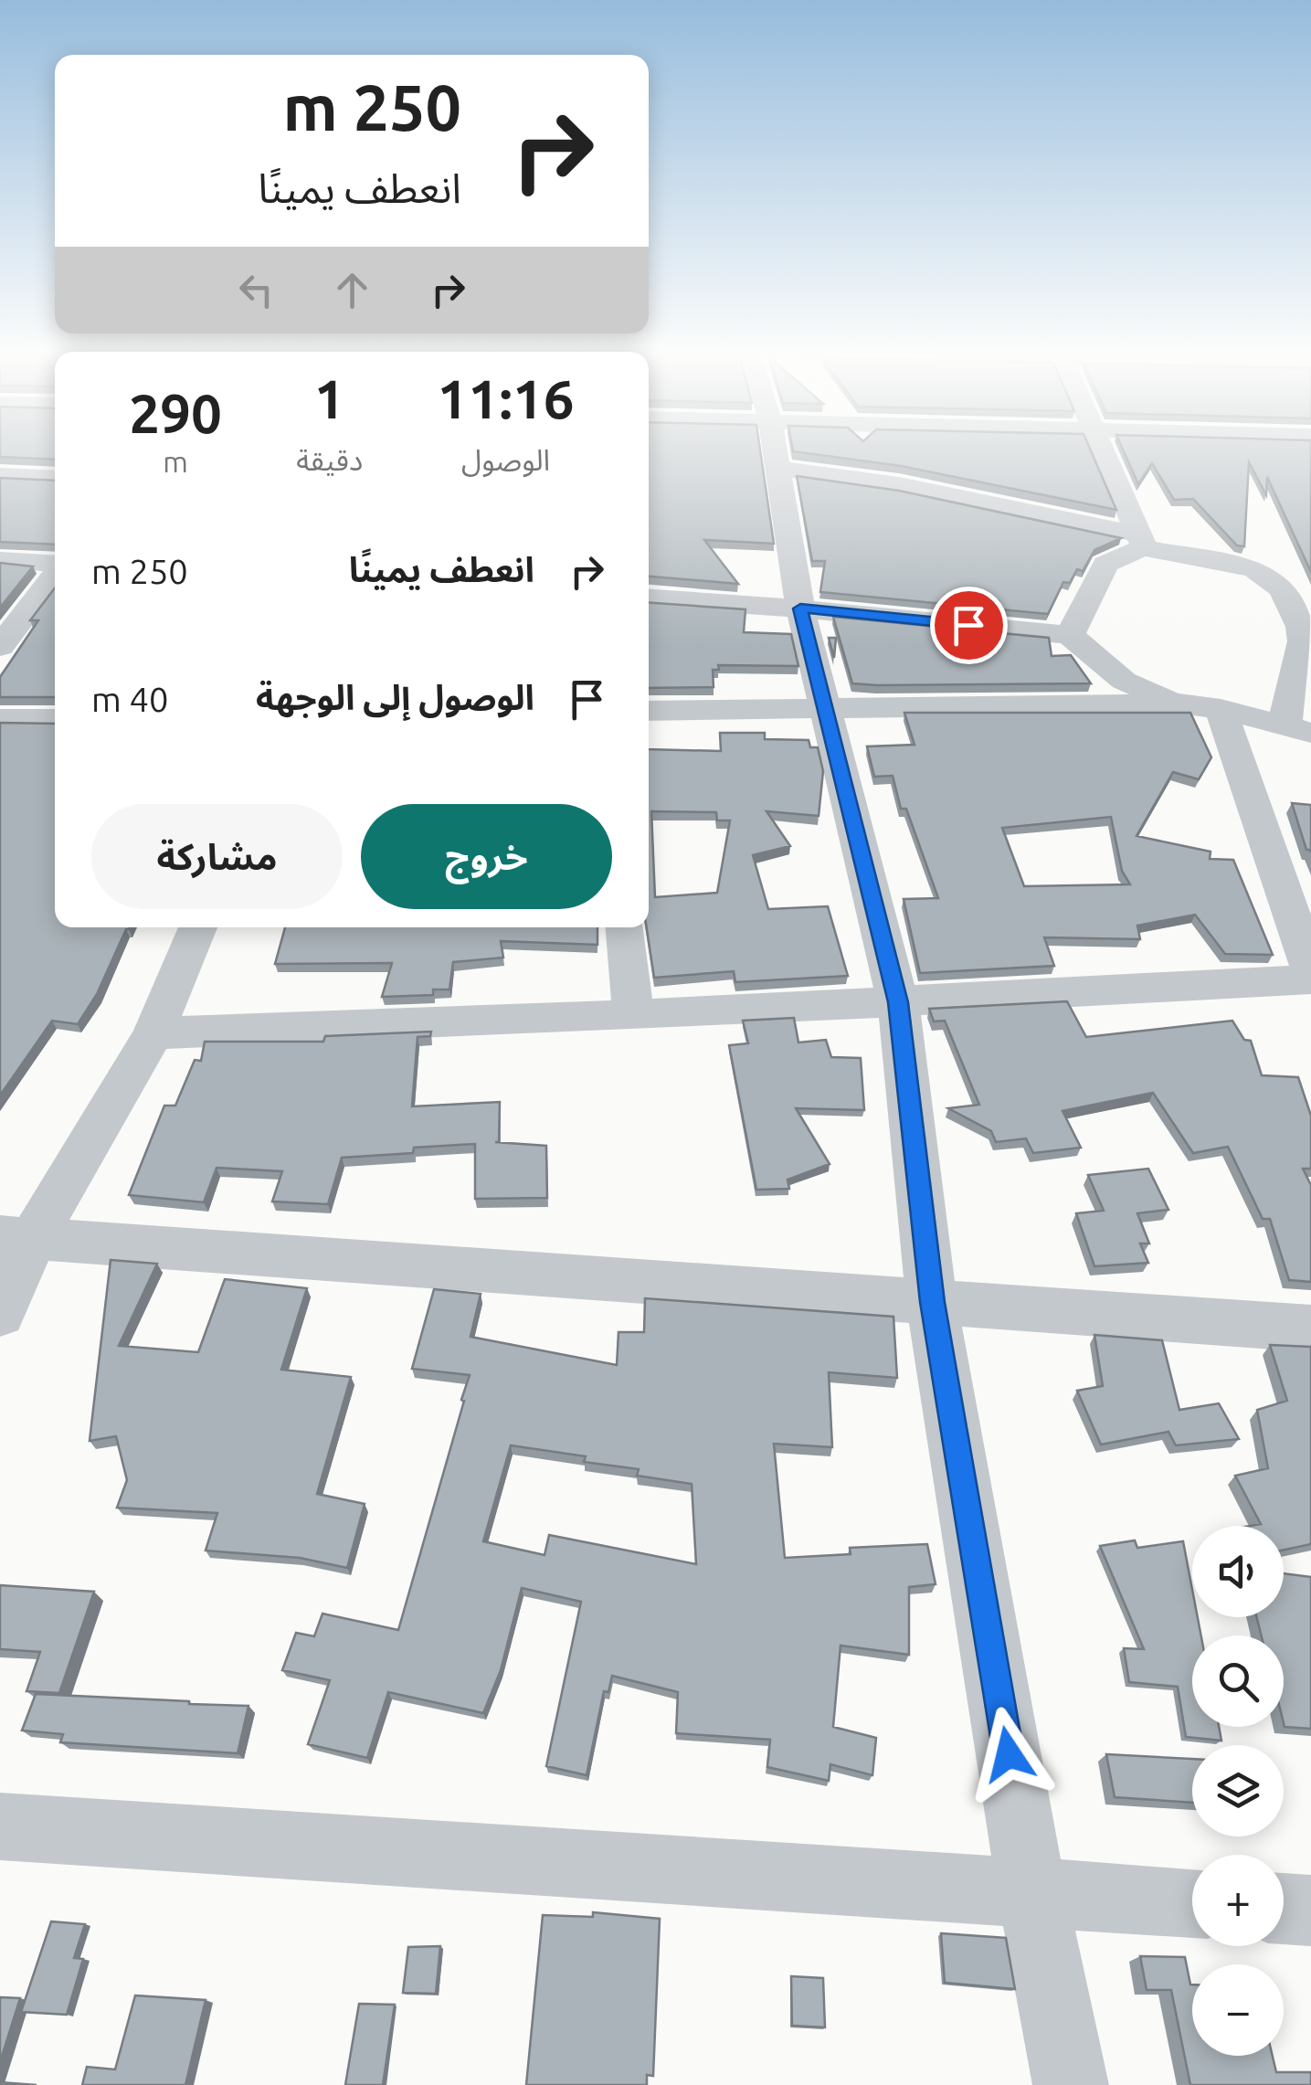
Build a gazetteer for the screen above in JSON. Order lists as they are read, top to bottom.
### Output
{
  "page": {
    "turn": ["250 m", "انعطف يمينًا"],
    "eta": [
      "11:16",
      "الوصول",
      "1",
      "دقيقة",
      "290",
      "m"
    ],
    "list": [
      {
        "name": "انعطف يمينًا",
        "value": "250 m"
      },
      {
        "name": "الوصول إلى الوجهة",
        "value": "40 m"
      }
    ],
    "buttons": ["خروج", "مشاركة"],
    "map_buttons": ["+", "−"]
  }
}
